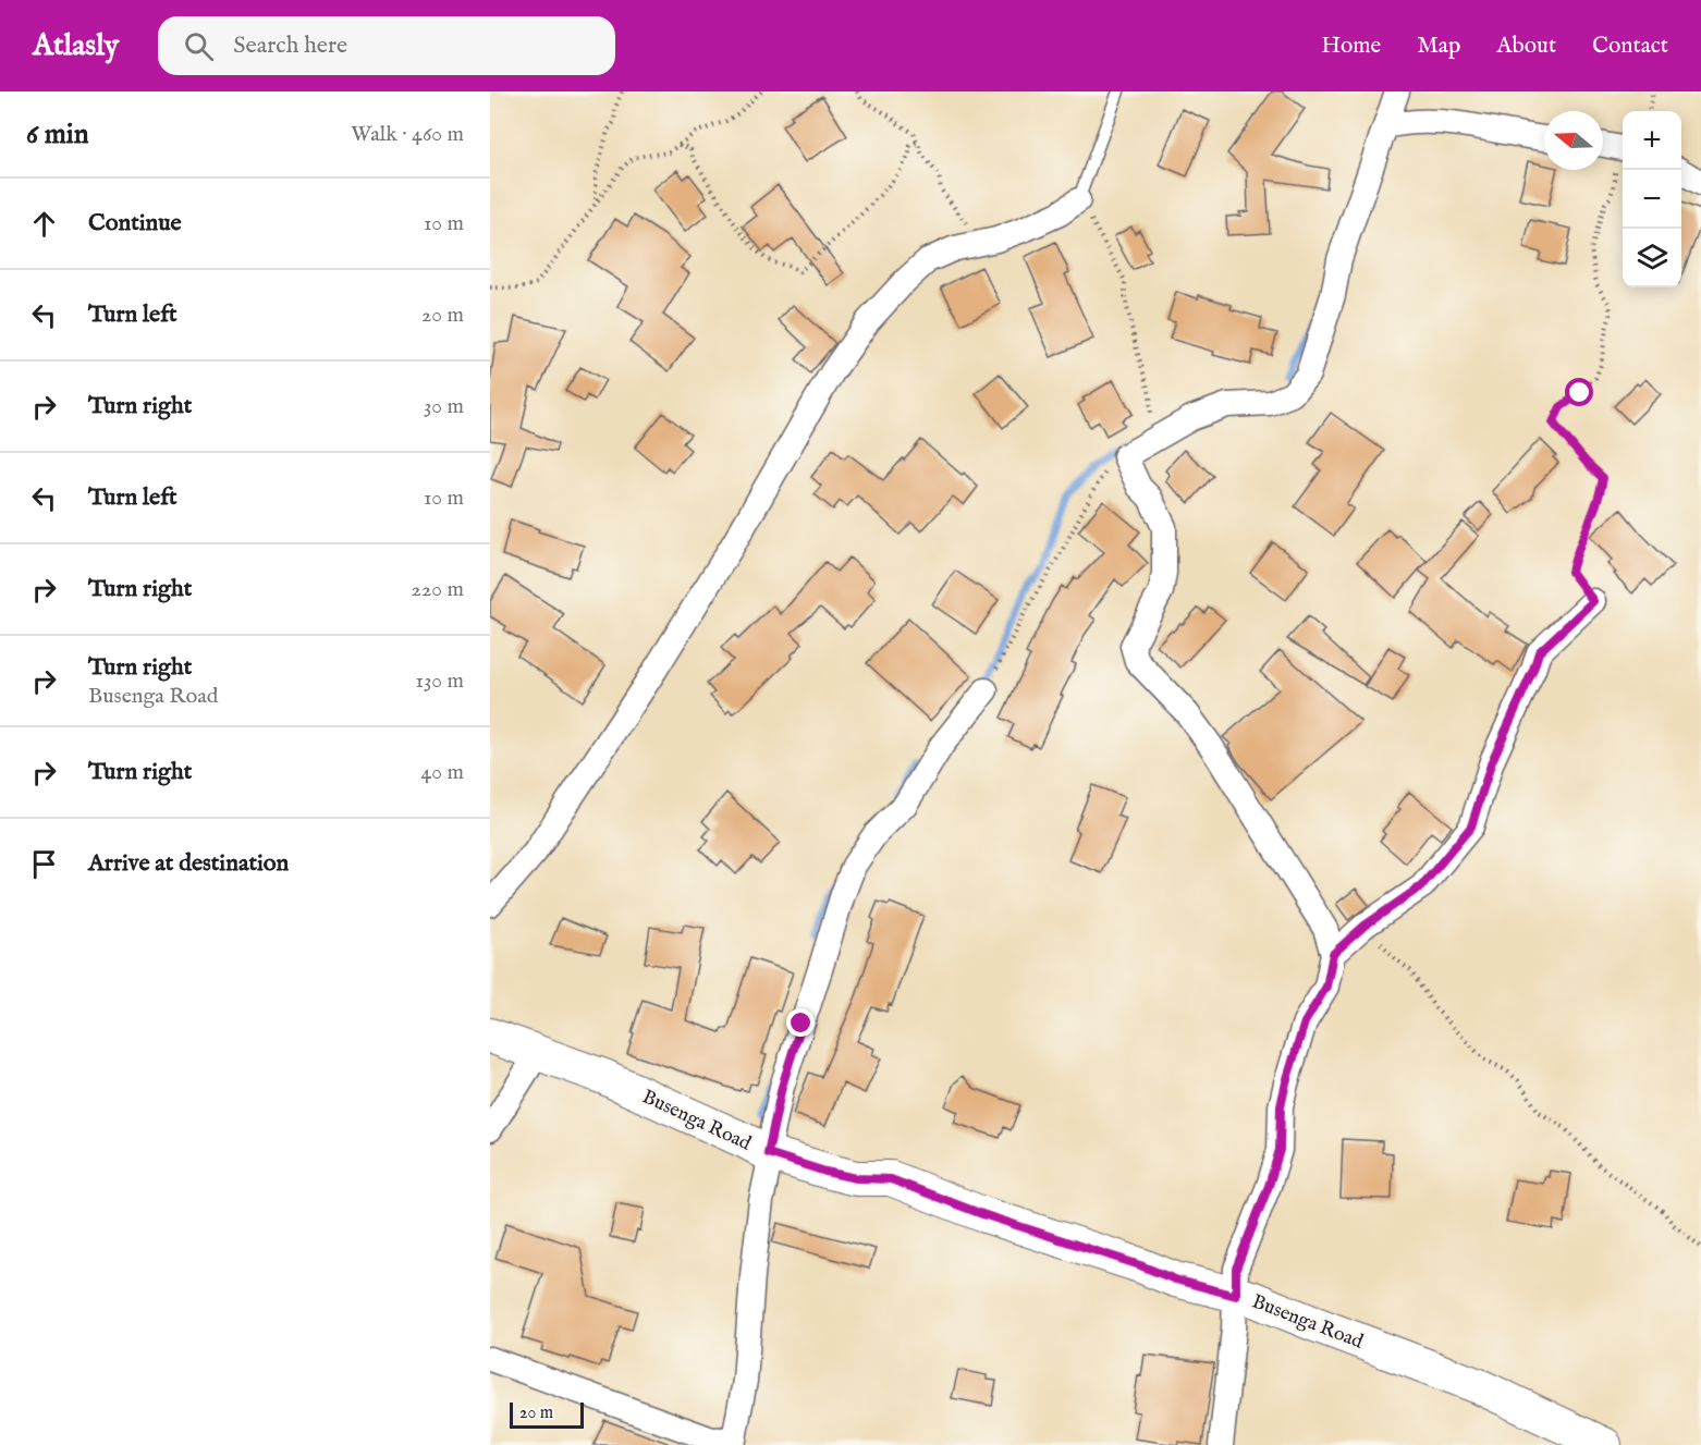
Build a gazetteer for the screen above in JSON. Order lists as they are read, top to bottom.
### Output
{
  "streets": {
    "street": ["Busenga Road"]
  },
  "scale_bar": "20 m",
  "north": "left",
  "page": {
    "header": "Atlasly",
    "search": "Search here",
    "nav": [
      "Home",
      "Map",
      "About",
      "Contact"
    ],
    "heading": ["6 min", "Walk · 460 m"],
    "map_buttons": ["+", "−"],
    "list": [
      ["Continue", "10 m"],
      ["Turn left", "20 m"],
      ["Turn right", "30 m"],
      ["Turn left", "10 m"],
      ["Turn right", "220 m"],
      ["Turn right", "Busenga Road", "130 m"],
      ["Turn right", "40 m"],
      "Arrive at destination"
    ],
    "scale": "20 m"
  }
}
